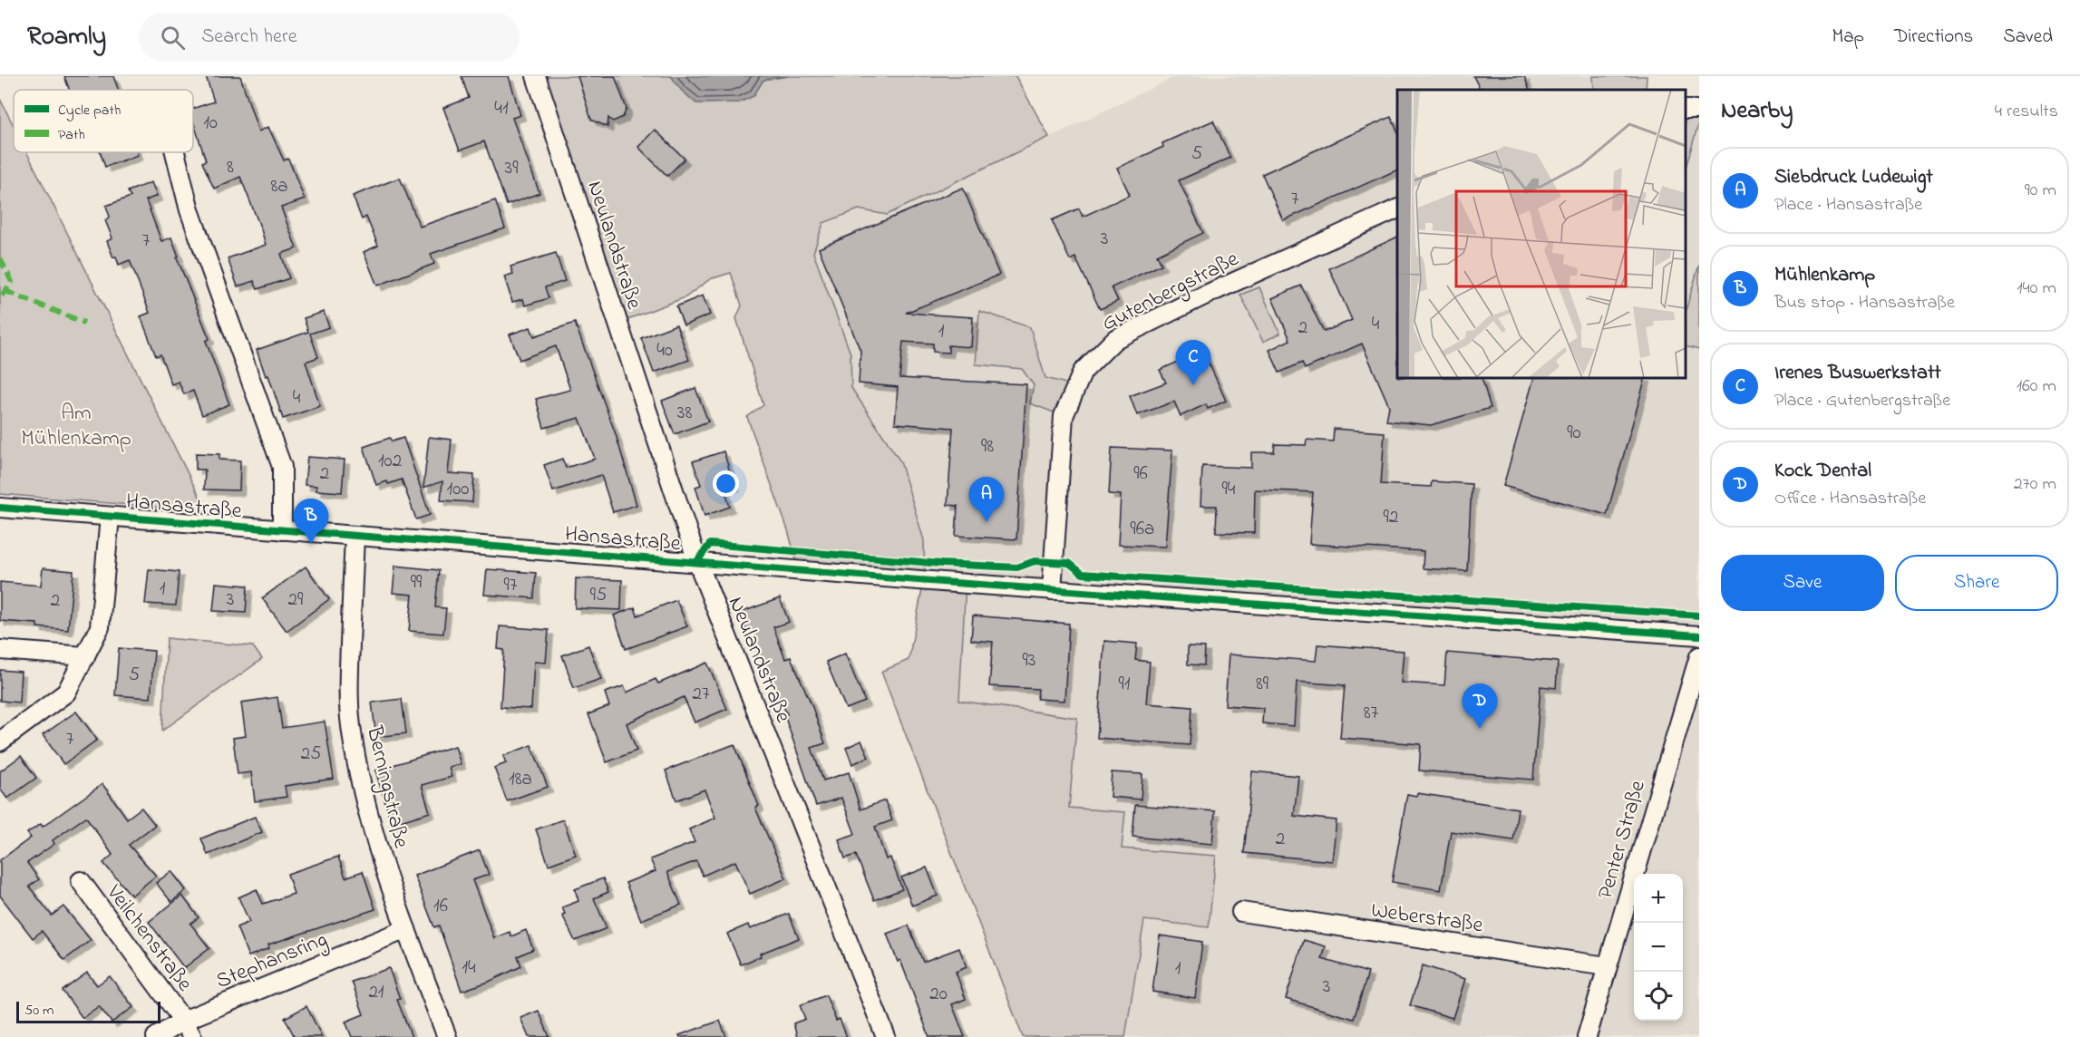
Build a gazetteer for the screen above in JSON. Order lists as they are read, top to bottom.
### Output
{
  "streets": {
    "street": [
      "Neulandstraße",
      "Gutenbergstraße",
      "Hansastraße",
      "Berningstraße",
      "Penter Straße",
      "Weberstraße",
      "Veilchenstraße",
      "Stephansring"
    ]
  },
  "crossings": [
    ["Neulandstraße", "Hansastraße"],
    ["Gutenbergstraße", "Hansastraße"],
    ["Hansastraße", "Berningstraße"],
    ["Berningstraße", "Stephansring"],
    ["Penter Straße", "Weberstraße"],
    ["Veilchenstraße", "Stephansring"]
  ],
  "parks": ["Am Mühlenkamp"],
  "house_numbers": [
    "41",
    "10",
    "5",
    "8",
    "39",
    "8a",
    "7",
    "3",
    "7",
    "4",
    "2",
    "1",
    "40",
    "4",
    "38",
    "90",
    "98",
    "102",
    "2",
    "96",
    "100",
    "94",
    "92",
    "96a",
    "99",
    "97",
    "1",
    "95",
    "3",
    "29",
    "2",
    "93",
    "5",
    "91",
    "89",
    "27",
    "87",
    "7",
    "25",
    "18a",
    "2",
    "16",
    "14",
    "1",
    "3",
    "21",
    "20"
  ],
  "legend": ["Cycle path", "Path"],
  "scale_bar": "50 m",
  "page": {
    "header": "Roamly",
    "search": "Search here",
    "nav": ["Map", "Directions", "Saved"],
    "heading": ["Nearby", "4 results"],
    "list": [
      {
        "mark": "A",
        "name": "Siebdruck Ludewigt",
        "note": "Place · Hansastraße",
        "value": "90 m"
      },
      {
        "mark": "B",
        "name": "Mühlenkamp",
        "note": "Bus stop · Hansastraße",
        "value": "140 m"
      },
      {
        "mark": "C",
        "name": "Irenes Buswerkstatt",
        "note": "Place · Gutenbergstraße",
        "value": "160 m"
      },
      {
        "mark": "D",
        "name": "Kock Dental",
        "note": "Office · Hansastraße",
        "value": "270 m"
      }
    ],
    "pins": [
      "C",
      "A",
      "B",
      "D"
    ],
    "buttons": ["Save", "Share"],
    "map_buttons": ["+", "−"],
    "scale": "50 m"
  }
}
